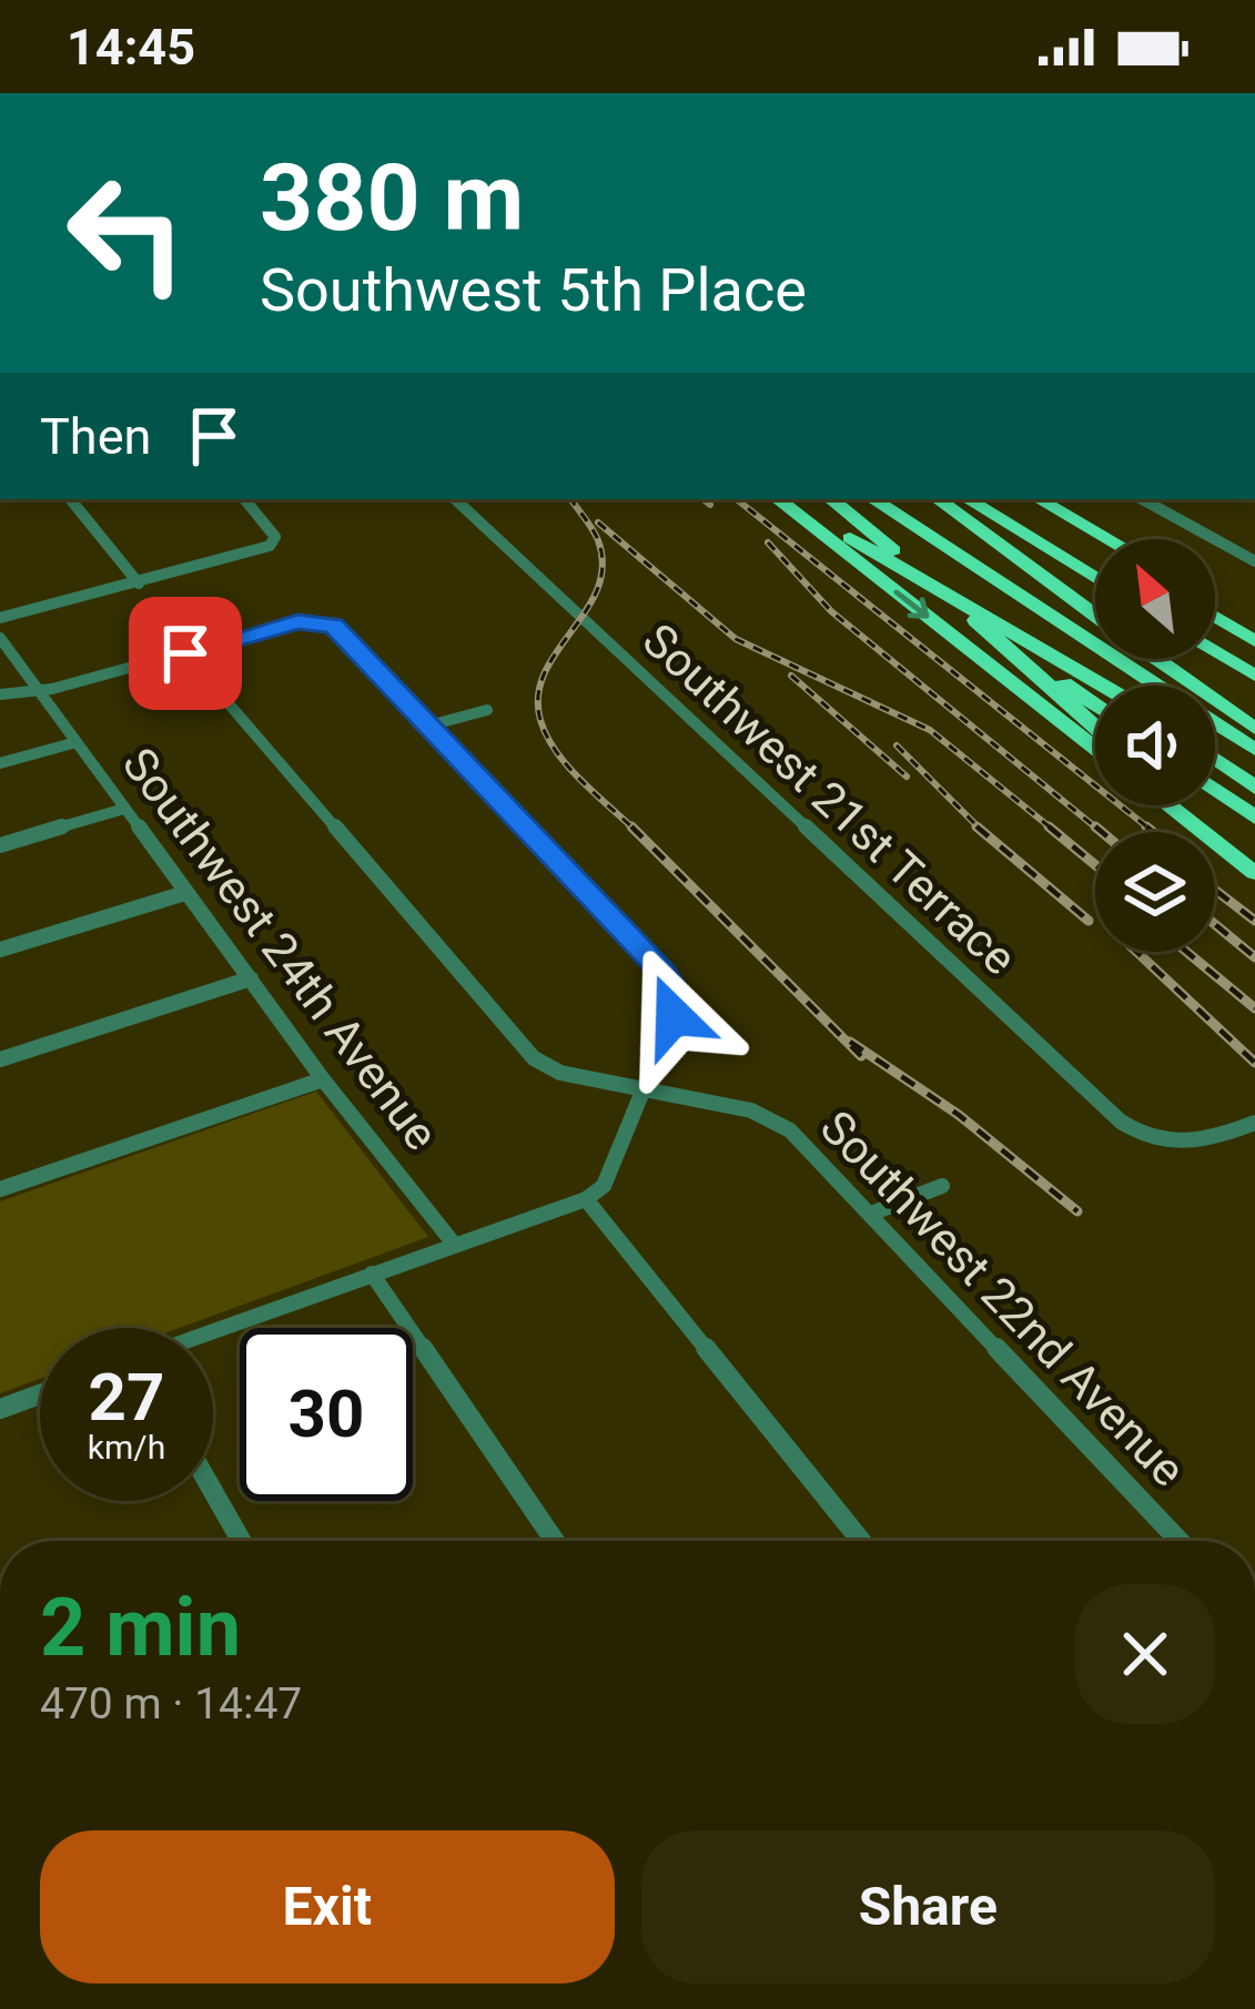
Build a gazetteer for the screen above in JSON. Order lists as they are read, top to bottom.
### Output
{
  "streets": {
    "street": ["Southwest 21st Terrace", "Southwest 24th Avenue", "Southwest 22nd Avenue"]
  },
  "north": "top left",
  "page": {
    "status": "14:45",
    "turn": ["380 m", "Southwest 5th Place"],
    "then": "Then",
    "speed": "27 km/h",
    "limit": "30",
    "heading": ["2 min", "470 m · 14:47"],
    "buttons": ["Exit", "Share"]
  }
}
